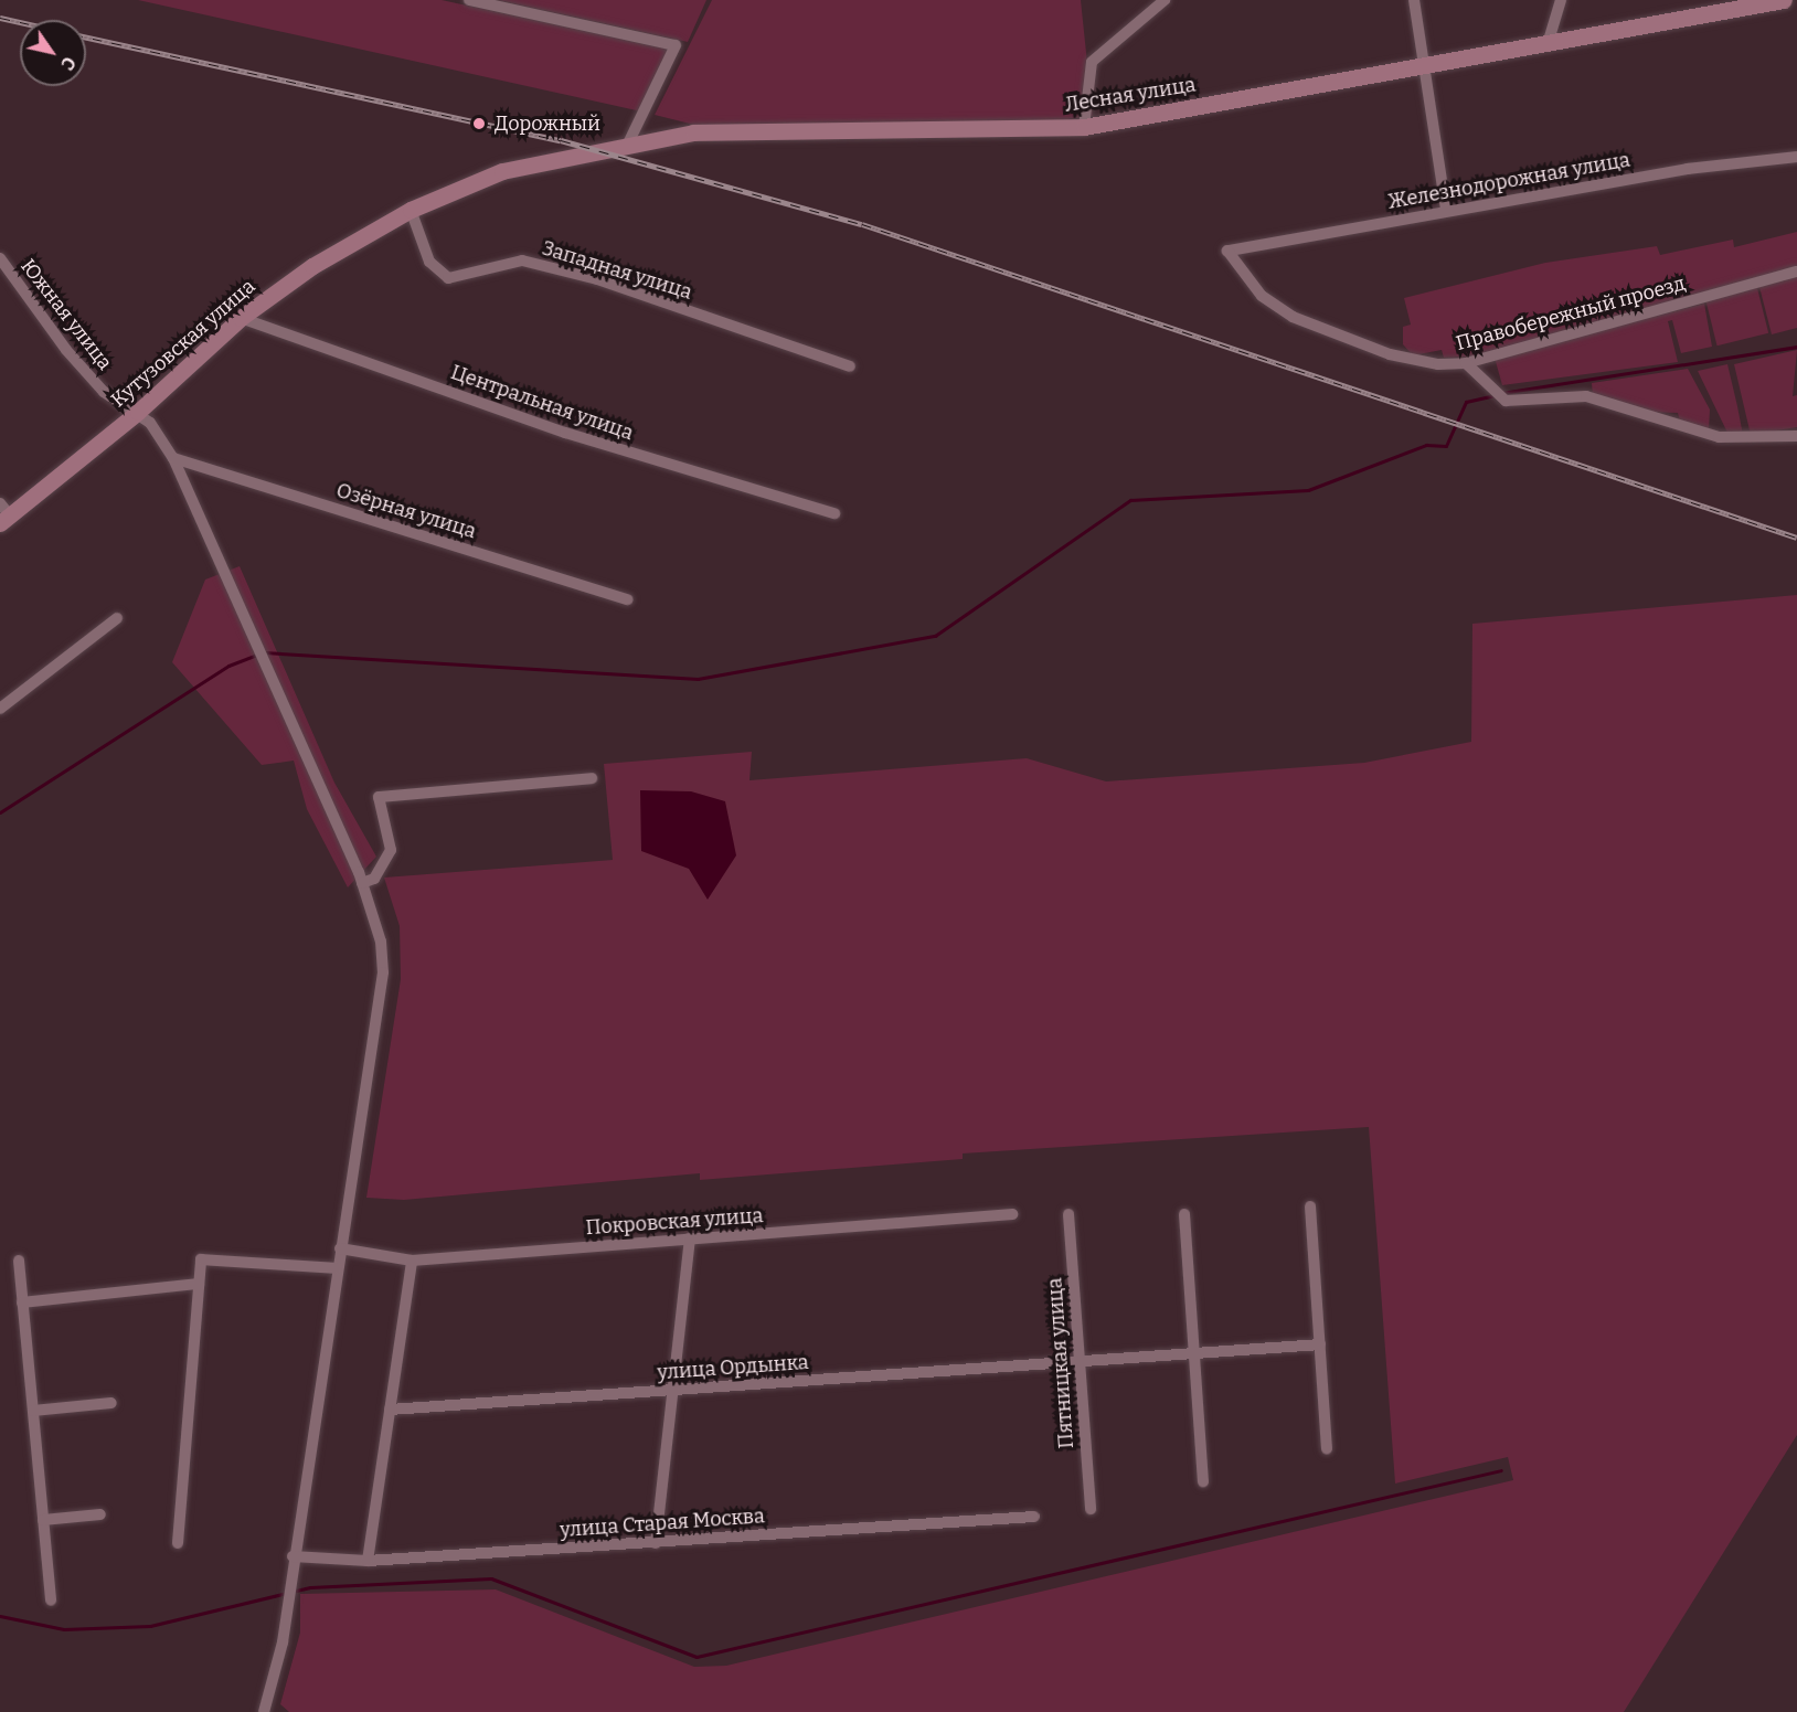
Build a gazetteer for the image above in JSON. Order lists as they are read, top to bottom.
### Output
{
  "streets": {
    "street": [
      "Лесная улица",
      "Железнодорожная улица",
      "Западная улица",
      "Правобережный проезд",
      "Южная улица",
      "Кутузовская улица",
      "Центральная улица",
      "Озёрная улица",
      "Покровская улица",
      "Пятницкая улица",
      "улица Ордынка",
      "улица Старая Москва"
    ]
  },
  "crossings": [
    ["Лесная улица", "Кутузовская улица"],
    ["Железнодорожная улица", "Правобережный проезд"],
    ["Западная улица", "Кутузовская улица"],
    ["Южная улица", "Кутузовская улица"],
    ["Кутузовская улица", "Центральная улица"],
    ["Пятницкая улица", "улица Ордынка"]
  ],
  "places": ["Дорожный"],
  "north": "bottom right"
}
